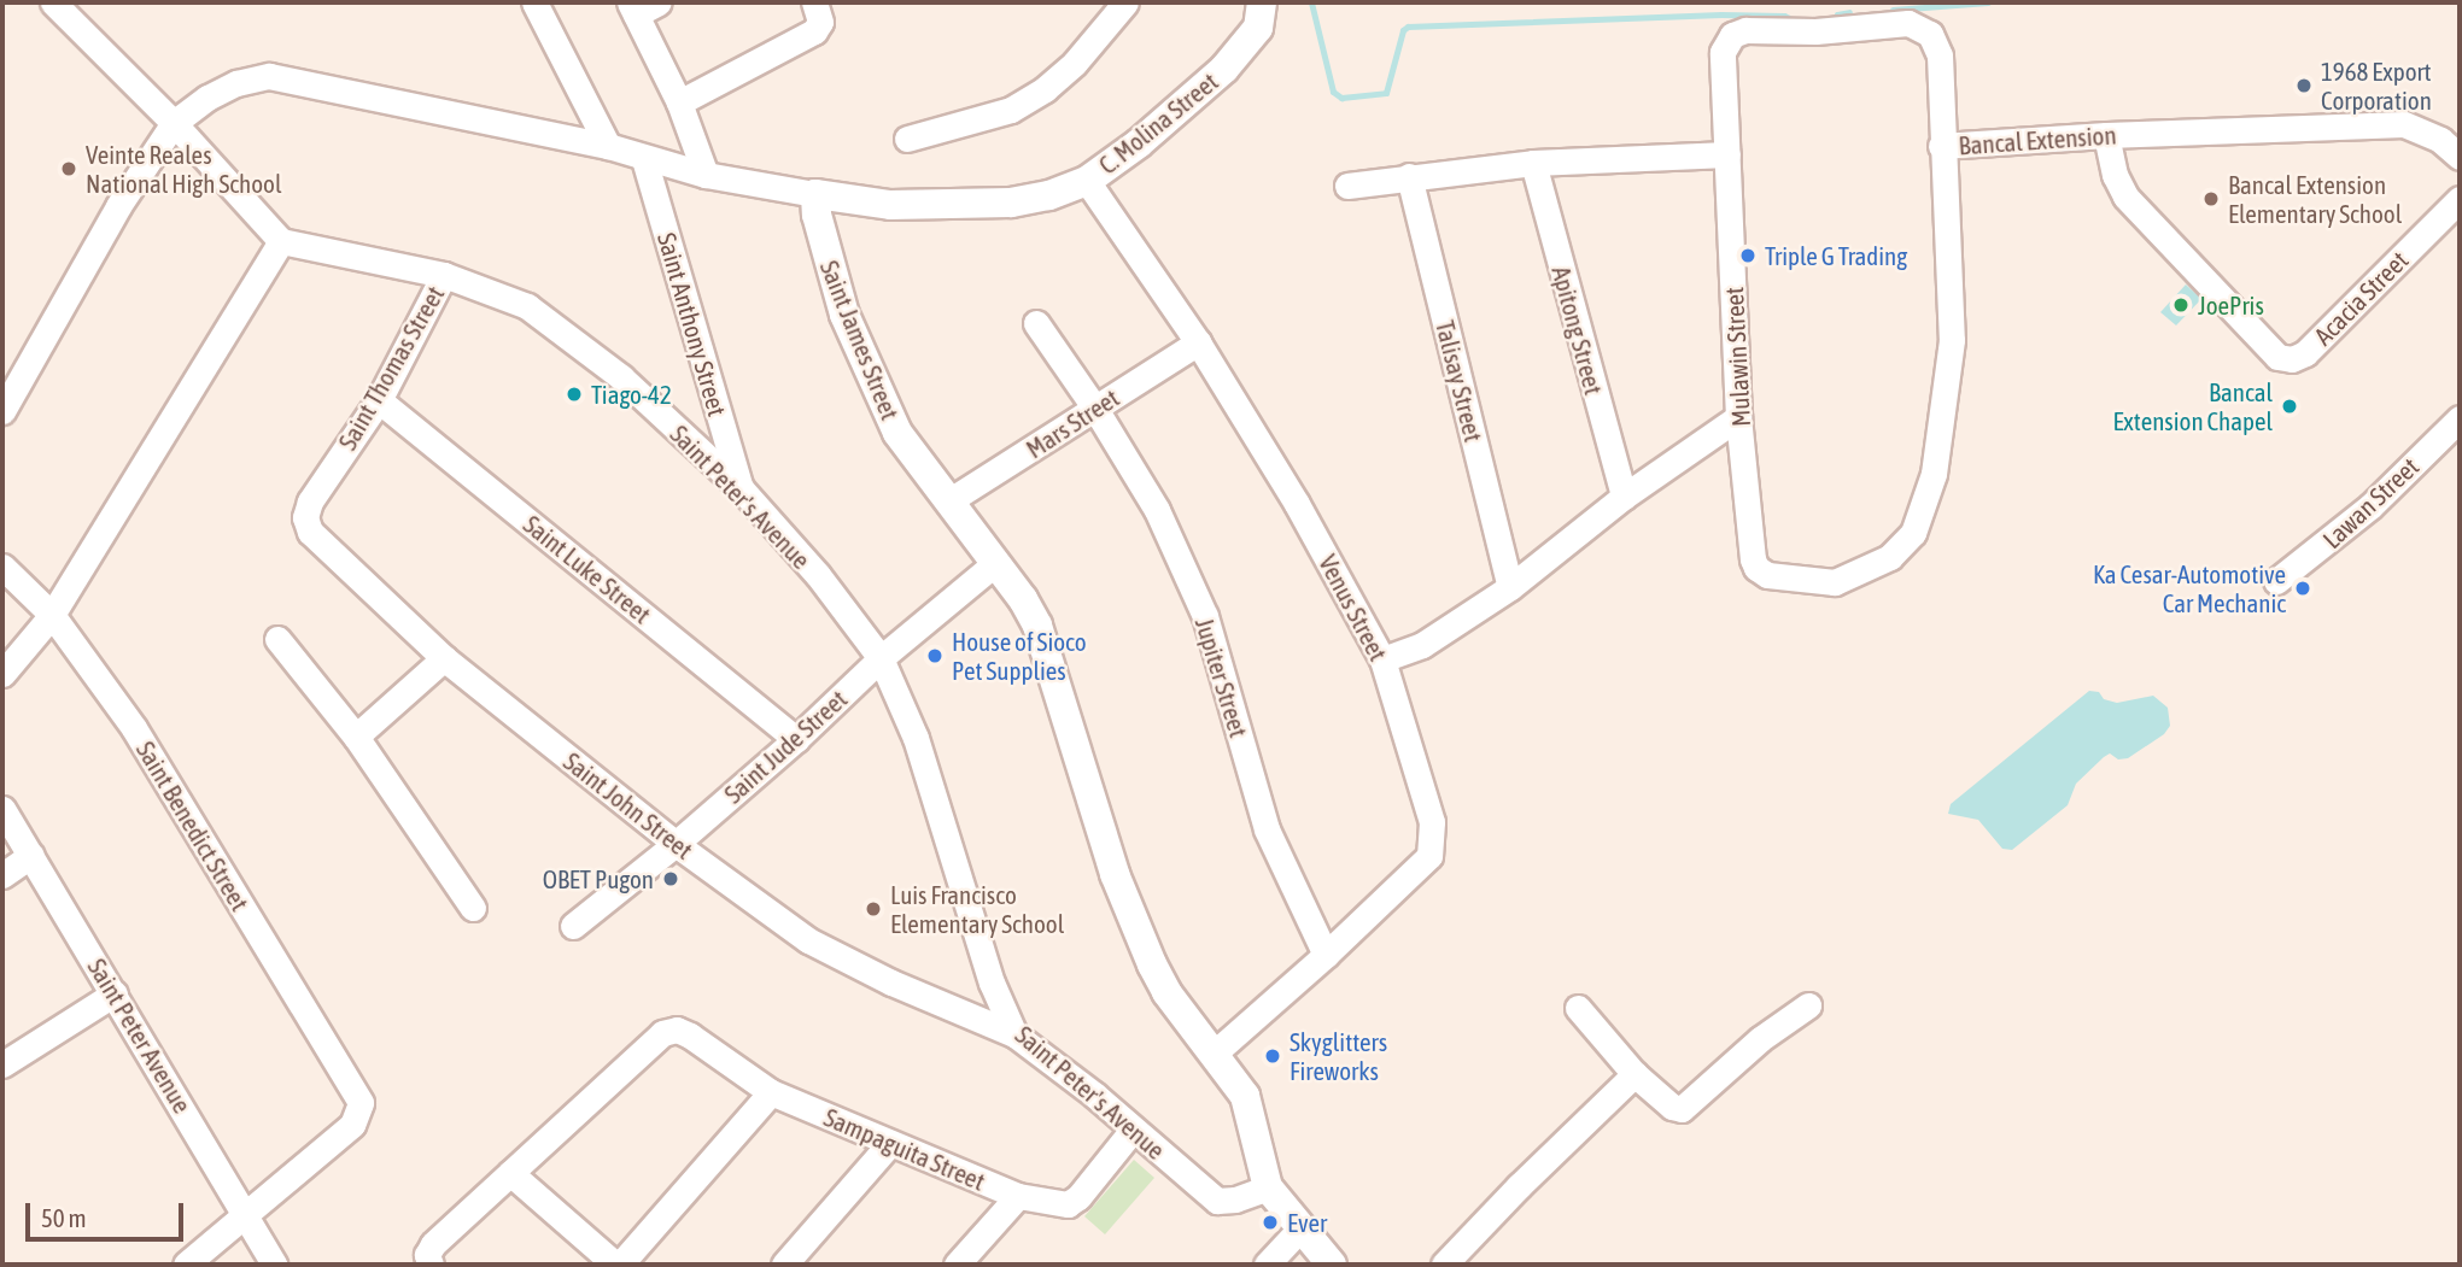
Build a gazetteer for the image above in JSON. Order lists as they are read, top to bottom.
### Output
{
  "streets": {
    "street": [
      "C. Molina Street",
      "Bancal Extension",
      "Acacia Street",
      "Saint Anthony Street",
      "Apitong Street",
      "Saint James Street",
      "Mulawin Street",
      "Saint Thomas Street",
      "Talisay Street",
      "Mars Street",
      "Saint Peter's Avenue",
      "Lawan Street",
      "Saint Luke Street",
      "Venus Street",
      "Jupiter Street",
      "Saint Jude Street",
      "Saint John Street",
      "Saint Benedict Street",
      "Saint Peter Avenue",
      "Sampaguita Street"
    ]
  },
  "crossings": [
    ["C. Molina Street", "Saint James Street"],
    ["C. Molina Street", "Venus Street"],
    ["Bancal Extension", "Acacia Street"],
    ["Bancal Extension", "Mulawin Street"],
    ["Saint Anthony Street", "Saint Peter's Avenue"],
    ["Saint James Street", "Mars Street"],
    ["Saint James Street", "Saint Peter's Avenue"],
    ["Saint James Street", "Venus Street"],
    ["Saint James Street", "Saint Jude Street"],
    ["Saint Thomas Street", "Saint Peter's Avenue"],
    ["Saint Thomas Street", "Saint Luke Street"],
    ["Saint Thomas Street", "Saint John Street"],
    ["Mars Street", "Venus Street"],
    ["Mars Street", "Jupiter Street"],
    ["Saint Peter's Avenue", "Saint Jude Street"],
    ["Saint Peter's Avenue", "Saint John Street"],
    ["Saint Peter's Avenue", "Sampaguita Street"],
    ["Saint Luke Street", "Saint Jude Street"],
    ["Venus Street", "Jupiter Street"],
    ["Saint Jude Street", "Saint John Street"],
    ["Saint Benedict Street", "Saint Peter Avenue"]
  ],
  "places": [
    "1968 Export Corporation",
    "Veinte Reales National High School",
    "Bancal Extension Elementary School",
    "Triple G Trading",
    "JoePris",
    "Tiago-42",
    "Bancal Extension Chapel",
    "Ka Cesar-Automotive Car Mechanic",
    "House of Sioco Pet Supplies",
    "OBET Pugon",
    "Luis Francisco Elementary School",
    "Skyglitters Fireworks",
    "Ever"
  ],
  "scale_bar": "50 m"
}
